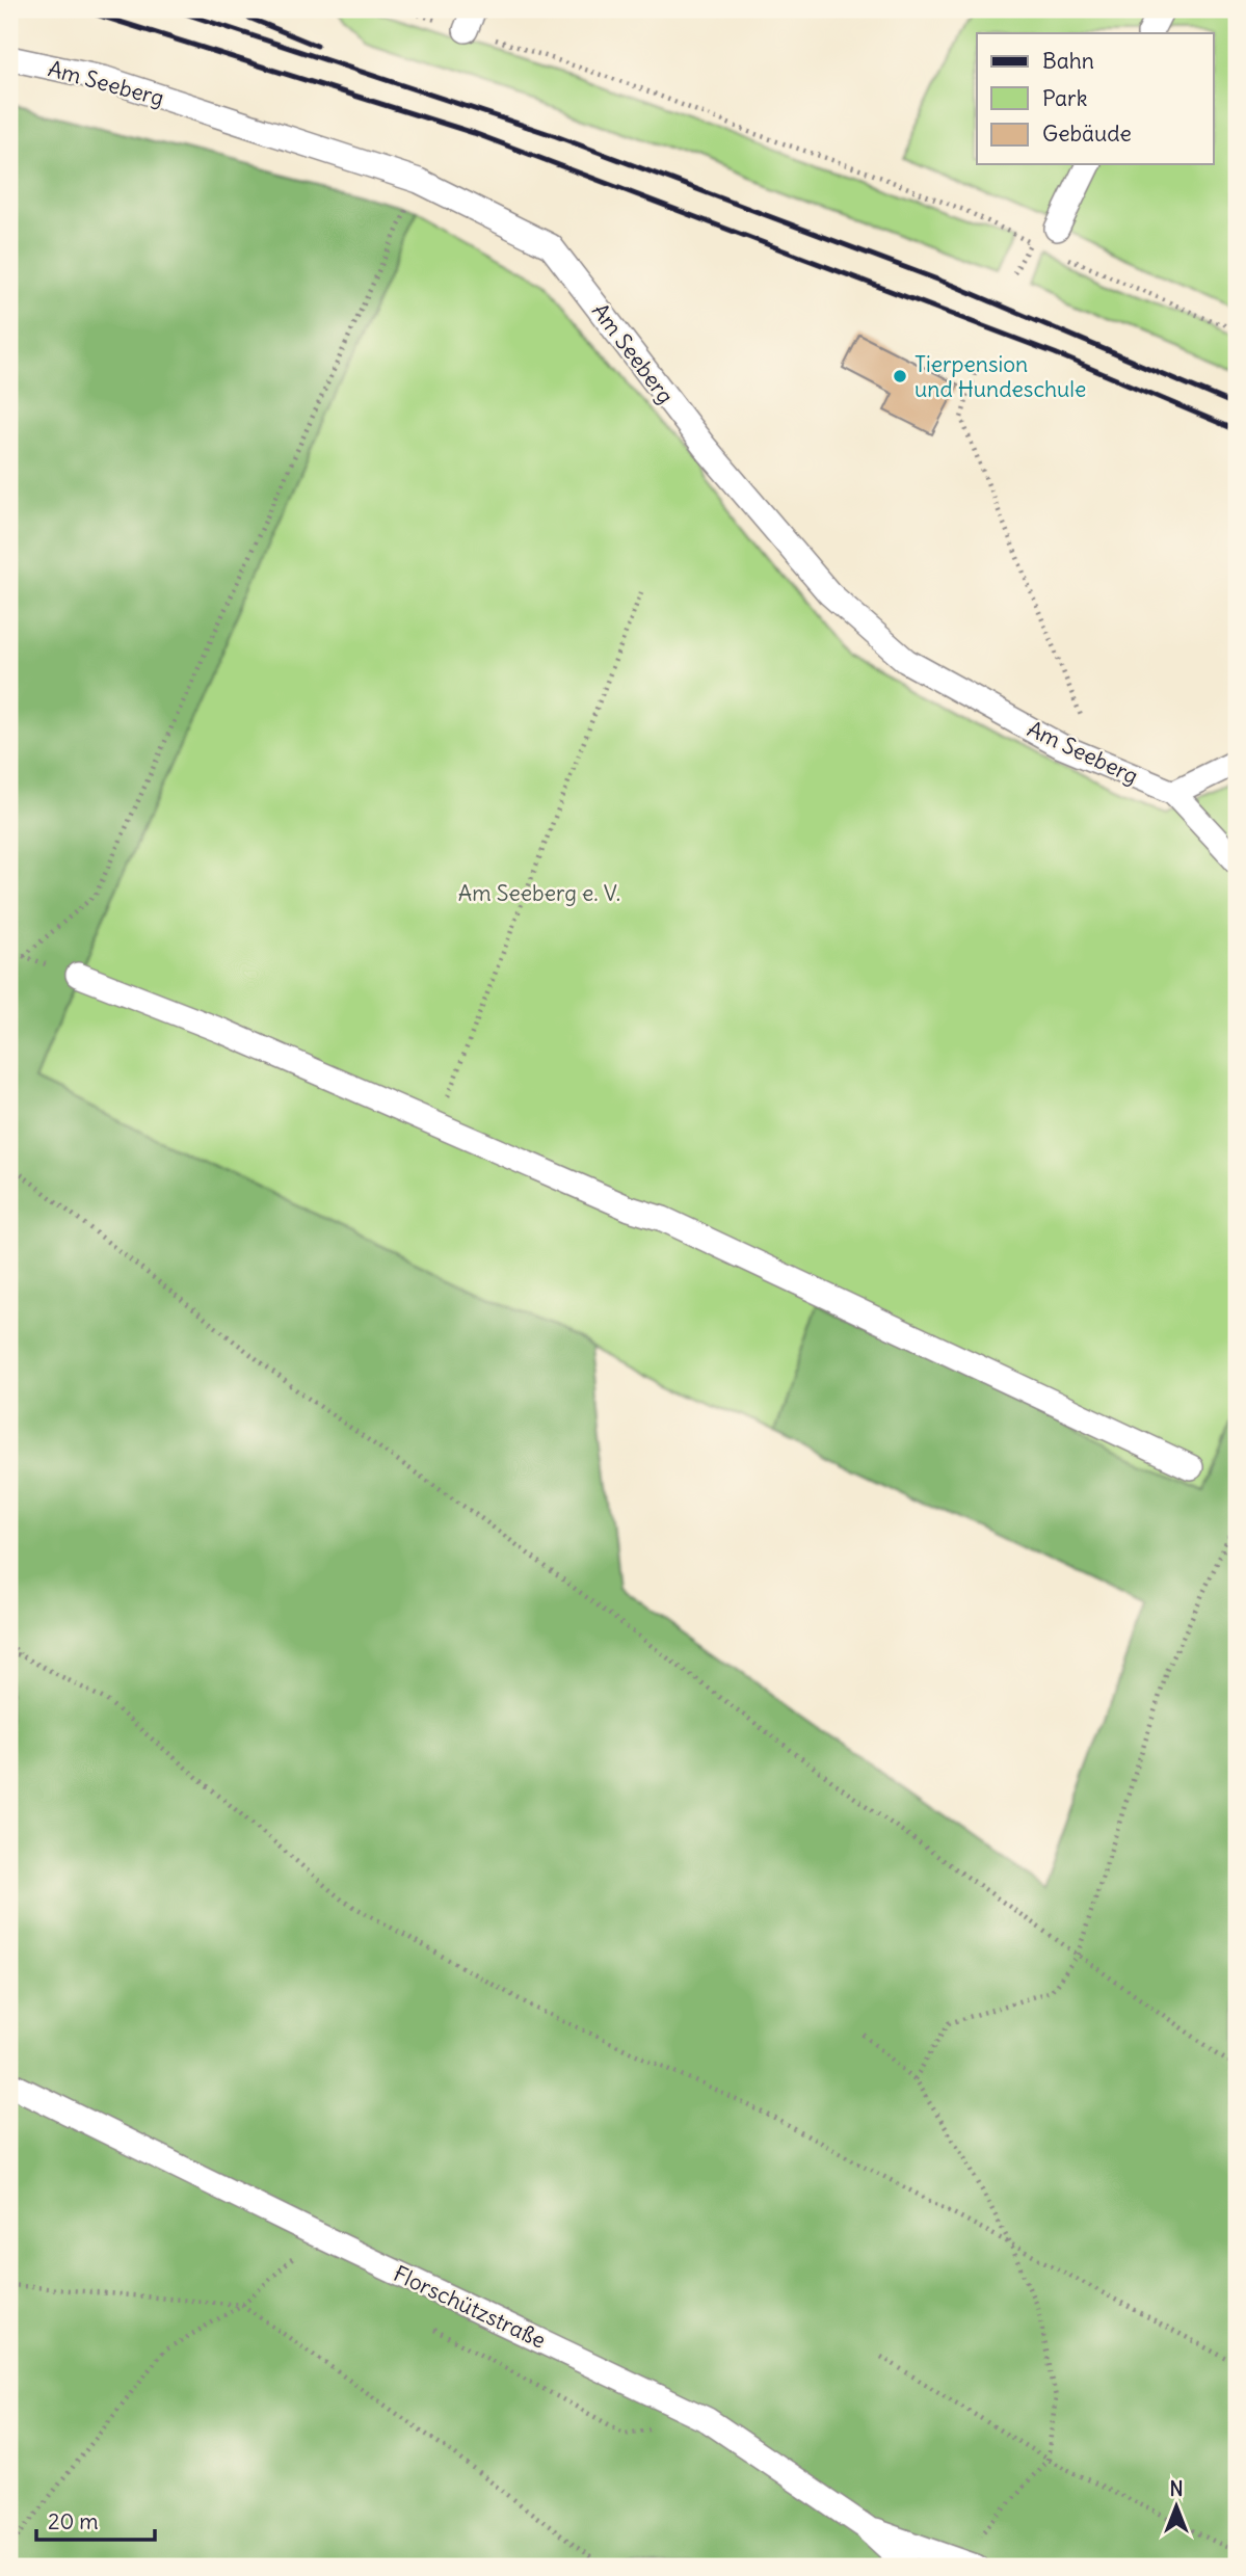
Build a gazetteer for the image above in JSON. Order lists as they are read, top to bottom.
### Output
{
  "streets": {
    "lane": ["Am Seeberg", "Florschützstraße"]
  },
  "parks": ["Am Seeberg e. V."],
  "places": ["Tierpension und Hundeschule"],
  "legend": ["Bahn", "Park", "Gebäude"],
  "scale_bar": "20 m",
  "north": "top"
}
